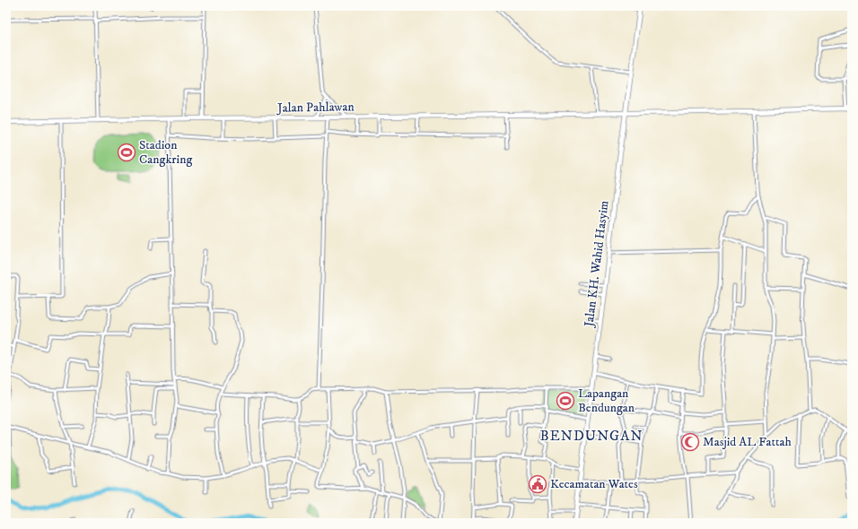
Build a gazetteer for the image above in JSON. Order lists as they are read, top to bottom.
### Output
{
  "streets": {
    "main road": ["Jalan Pahlawan", "Jalan KH. Wahid Hasyim"]
  },
  "crossings": [
    ["Jalan Pahlawan", "Jalan KH. Wahid Hasyim"]
  ],
  "districts": ["BENDUNGAN"],
  "places": {
    "sports": ["Stadion Cangkring", "Lapangan Bendungan"],
    "mosque": ["Masjid AL Fattah"],
    "public building": ["Kecamatan Wates"]
  }
}
